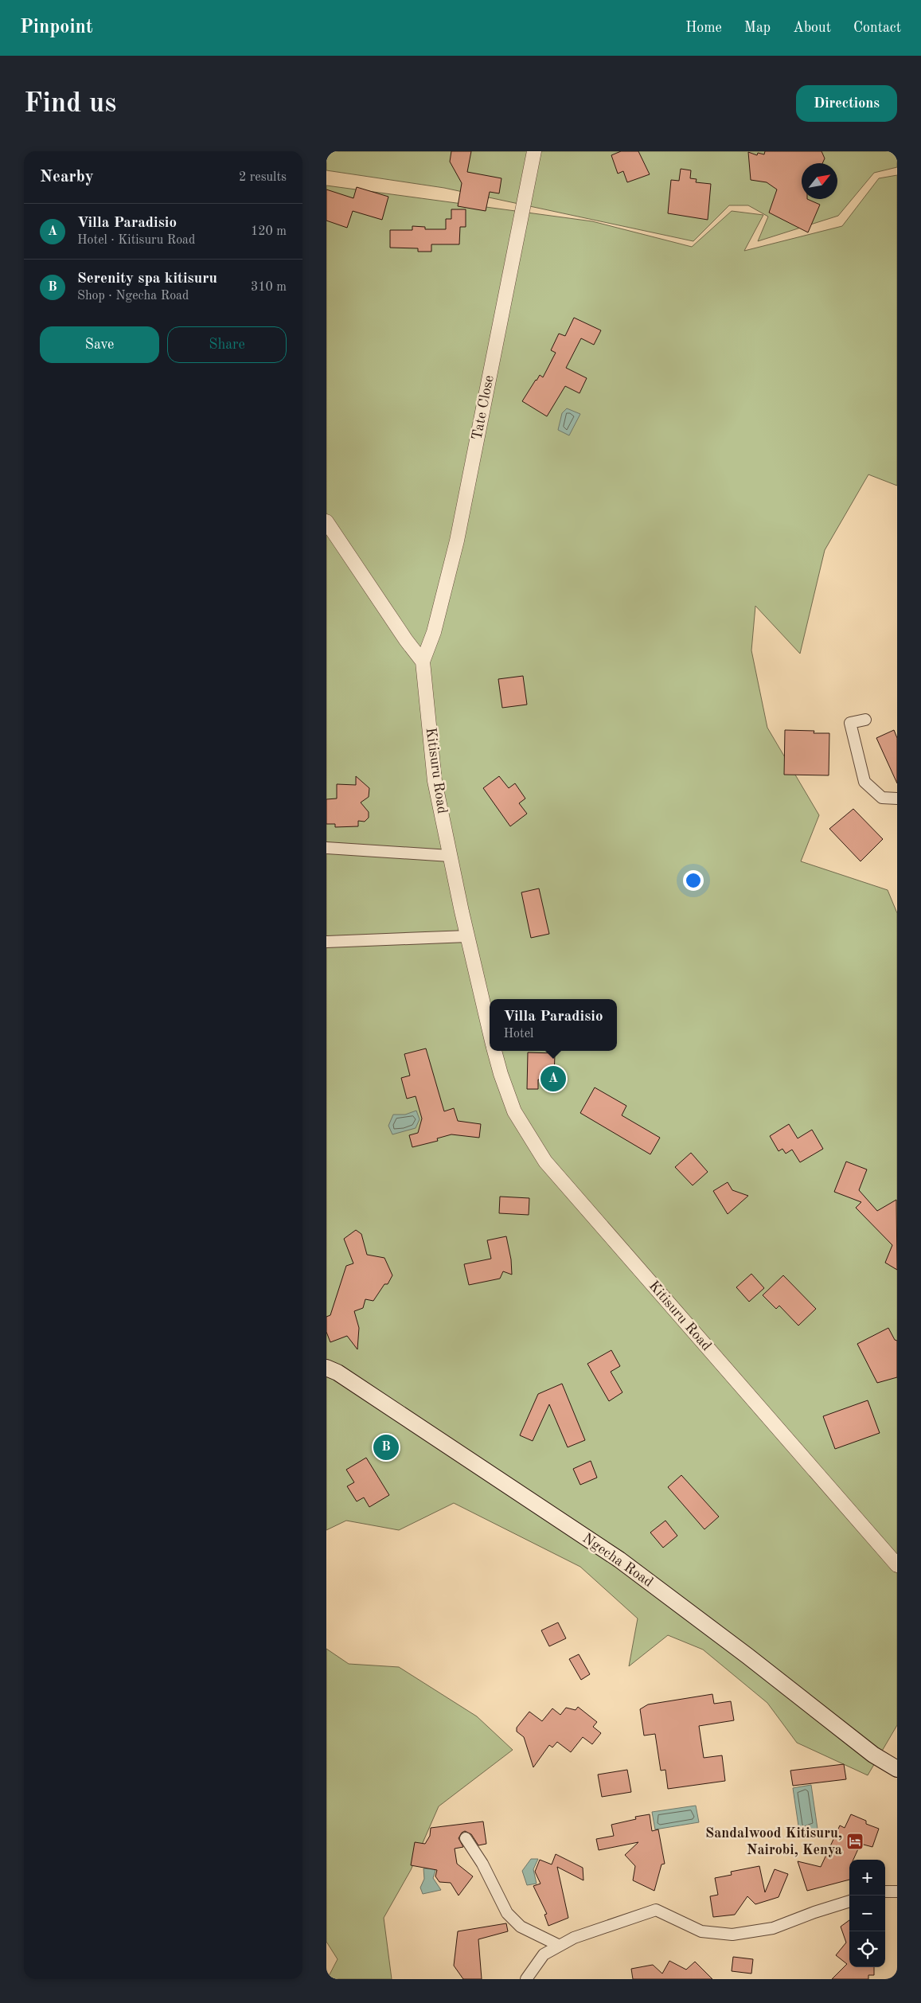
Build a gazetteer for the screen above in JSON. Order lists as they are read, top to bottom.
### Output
{
  "streets": {
    "main road": ["Ngecha Road"],
    "street": ["Tate Close", "Kitisuru Road"]
  },
  "crossings": [
    ["Tate Close", "Kitisuru Road"]
  ],
  "places": {
    "hotel": ["Sandalwood Kitisuru, Nairobi, Kenya"]
  },
  "north": "top right",
  "page": {
    "header": "Pinpoint",
    "nav": [
      "Home",
      "Map",
      "About",
      "Contact"
    ],
    "buttons": [
      "Directions",
      ["Save", "Share"]
    ],
    "title": "Find us",
    "heading": ["Nearby", "2 results"],
    "list": [
      {
        "mark": "A",
        "name": "Villa Paradisio",
        "note": "Hotel · Kitisuru Road",
        "value": "120 m"
      },
      {
        "mark": "B",
        "name": "Serenity spa kitisuru",
        "note": "Shop · Ngecha Road",
        "value": "310 m"
      }
    ],
    "popup": ["Villa Paradisio", "Hotel"],
    "pins": ["A", "B"],
    "map_buttons": ["+", "−"]
  }
}
